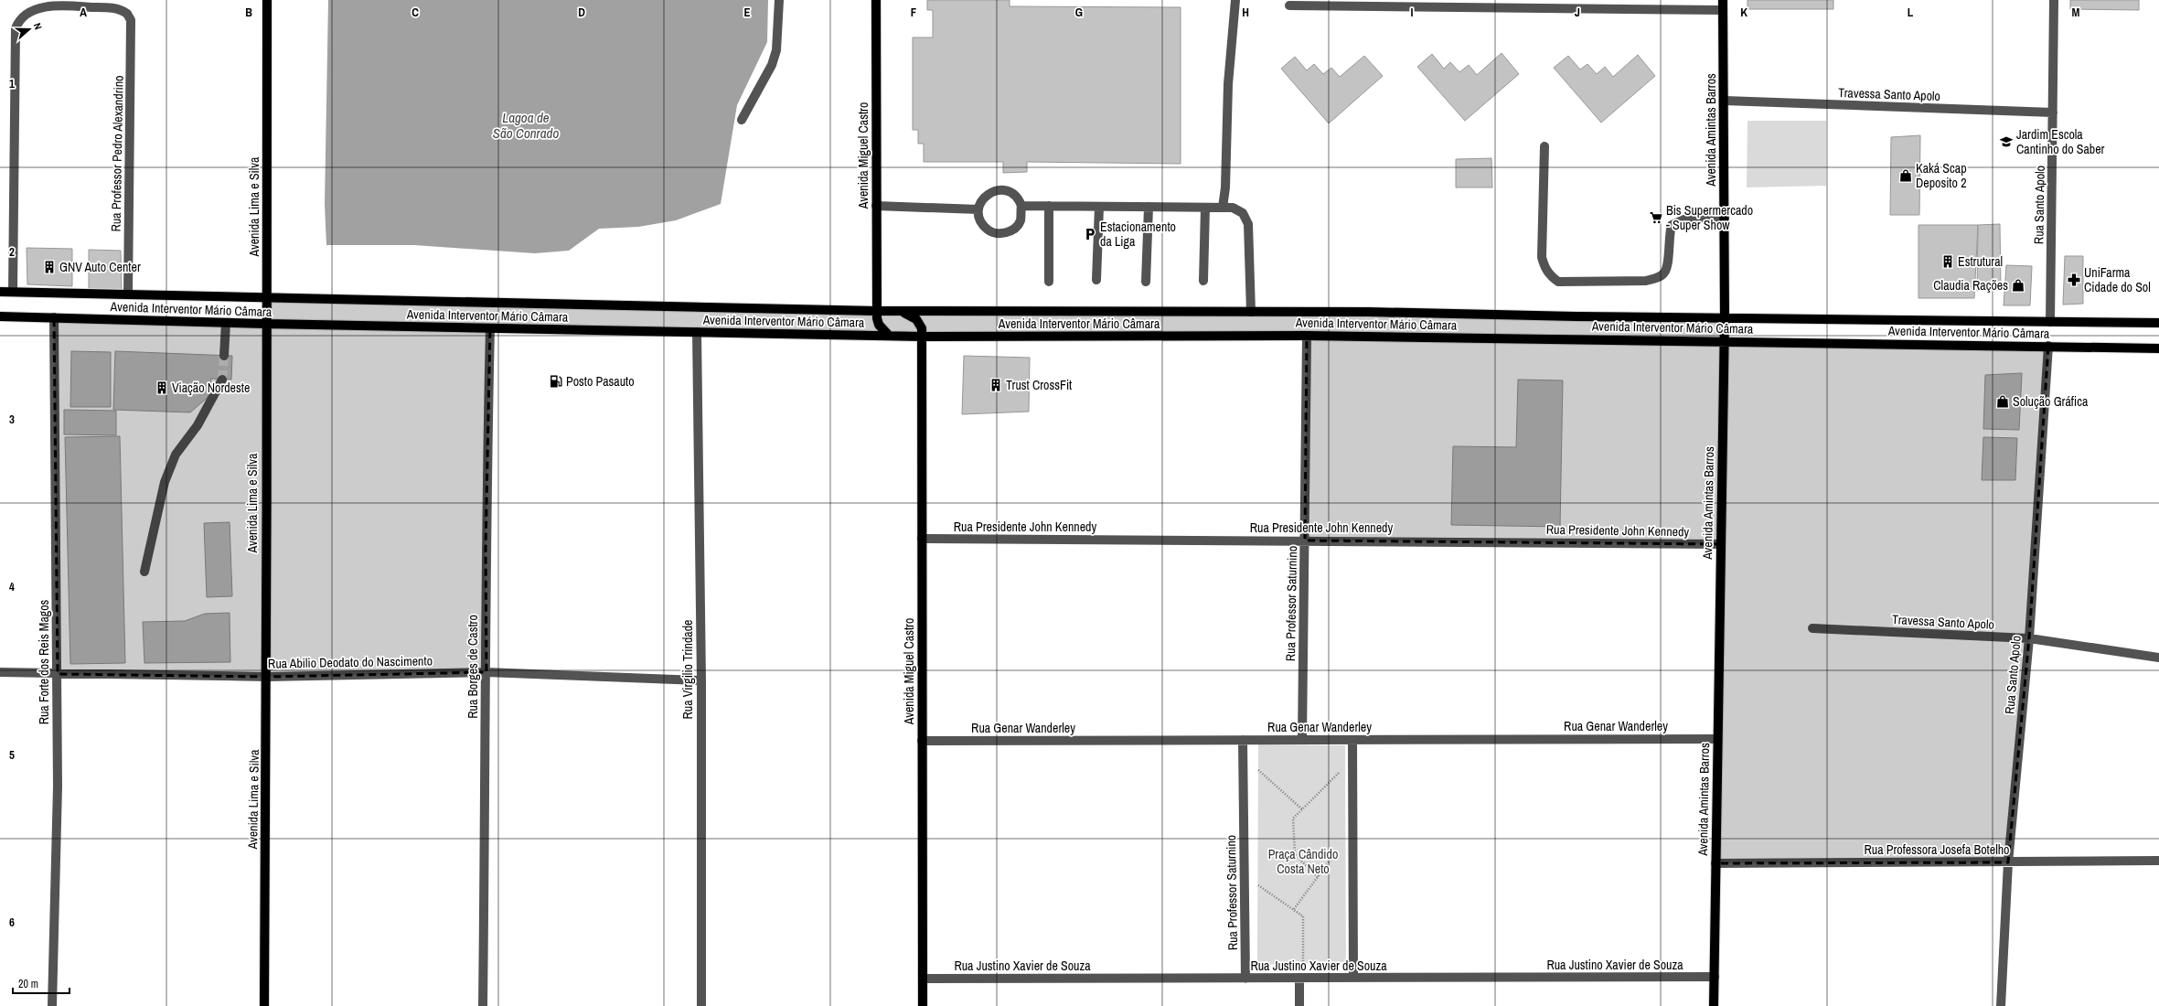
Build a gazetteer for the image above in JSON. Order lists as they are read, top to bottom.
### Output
{
  "streets": {
    "main road": [
      "Avenida Amintas Barros",
      "Avenida Miguel Castro",
      "Avenida Lima e Silva",
      "Avenida Interventor Mário Câmara"
    ],
    "street": [
      "Travessa Santo Apolo",
      "Rua Professor Pedro Alexandrino",
      "Rua Santo Apolo",
      "Rua Presidente John Kennedy",
      "Rua Professor Saturnino",
      "Rua Forte dos Reis Magos",
      "Rua Abilio Deodato do Nascimento",
      "Rua Borges de Castro",
      "Rua Virgilio Trindade",
      "Rua Genar Wanderley",
      "Rua Professora Josefa Botelho",
      "Rua Justino Xavier de Souza"
    ]
  },
  "crossings": [
    ["Travessa Santo Apolo", "Avenida Amintas Barros"],
    ["Travessa Santo Apolo", "Rua Santo Apolo"],
    ["Avenida Amintas Barros", "Avenida Interventor Mário Câmara"],
    ["Avenida Amintas Barros", "Rua Presidente John Kennedy"],
    ["Avenida Amintas Barros", "Rua Genar Wanderley"],
    ["Avenida Amintas Barros", "Rua Professora Josefa Botelho"],
    ["Avenida Amintas Barros", "Rua Justino Xavier de Souza"],
    ["Rua Professor Pedro Alexandrino", "Avenida Interventor Mário Câmara"],
    ["Avenida Miguel Castro", "Avenida Interventor Mário Câmara"],
    ["Avenida Miguel Castro", "Rua Presidente John Kennedy"],
    ["Avenida Miguel Castro", "Rua Genar Wanderley"],
    ["Avenida Miguel Castro", "Rua Justino Xavier de Souza"],
    ["Rua Santo Apolo", "Avenida Interventor Mário Câmara"],
    ["Rua Santo Apolo", "Rua Professora Josefa Botelho"],
    ["Avenida Lima e Silva", "Avenida Interventor Mário Câmara"],
    ["Avenida Lima e Silva", "Rua Abilio Deodato do Nascimento"],
    ["Avenida Interventor Mário Câmara", "Rua Professor Saturnino"],
    ["Avenida Interventor Mário Câmara", "Rua Forte dos Reis Magos"],
    ["Avenida Interventor Mário Câmara", "Rua Borges de Castro"],
    ["Avenida Interventor Mário Câmara", "Rua Virgilio Trindade"],
    ["Rua Presidente John Kennedy", "Rua Professor Saturnino"],
    ["Rua Professor Saturnino", "Rua Genar Wanderley"],
    ["Rua Professor Saturnino", "Rua Justino Xavier de Souza"],
    ["Rua Forte dos Reis Magos", "Rua Abilio Deodato do Nascimento"],
    ["Rua Abilio Deodato do Nascimento", "Rua Borges de Castro"],
    ["Rua Abilio Deodato do Nascimento", "Rua Virgilio Trindade"]
  ],
  "water": ["Lagoa de São Conrado"],
  "parks": ["Praça Cândido Costa Neto"],
  "places": {
    "school or university": ["Jardim Escola Cantinho do Saber"],
    "shop": ["Kaká Scap Deposito 2", "Claudia Rações", "Solução Gráfica"],
    "supermarket": ["Bis Supermercado - Super Show"],
    "parking": ["Estacionamento da Liga"],
    "building": [
      "Estrutural",
      "GNV Auto Center",
      "Trust CrossFit",
      "Viação Nordeste"
    ],
    "pharmacy": ["UniFarma Cidade do Sol"],
    "fuel station": ["Posto Pasauto"]
  },
  "scale_bar": "20 m",
  "north": "right",
  "grid": {
    "columns": [
      "A",
      "B",
      "C",
      "D",
      "E",
      "F",
      "G",
      "H",
      "I",
      "J",
      "K",
      "L",
      "M"
    ],
    "rows": [
      "1",
      "2",
      "3",
      "4",
      "5",
      "6"
    ]
  }
}
